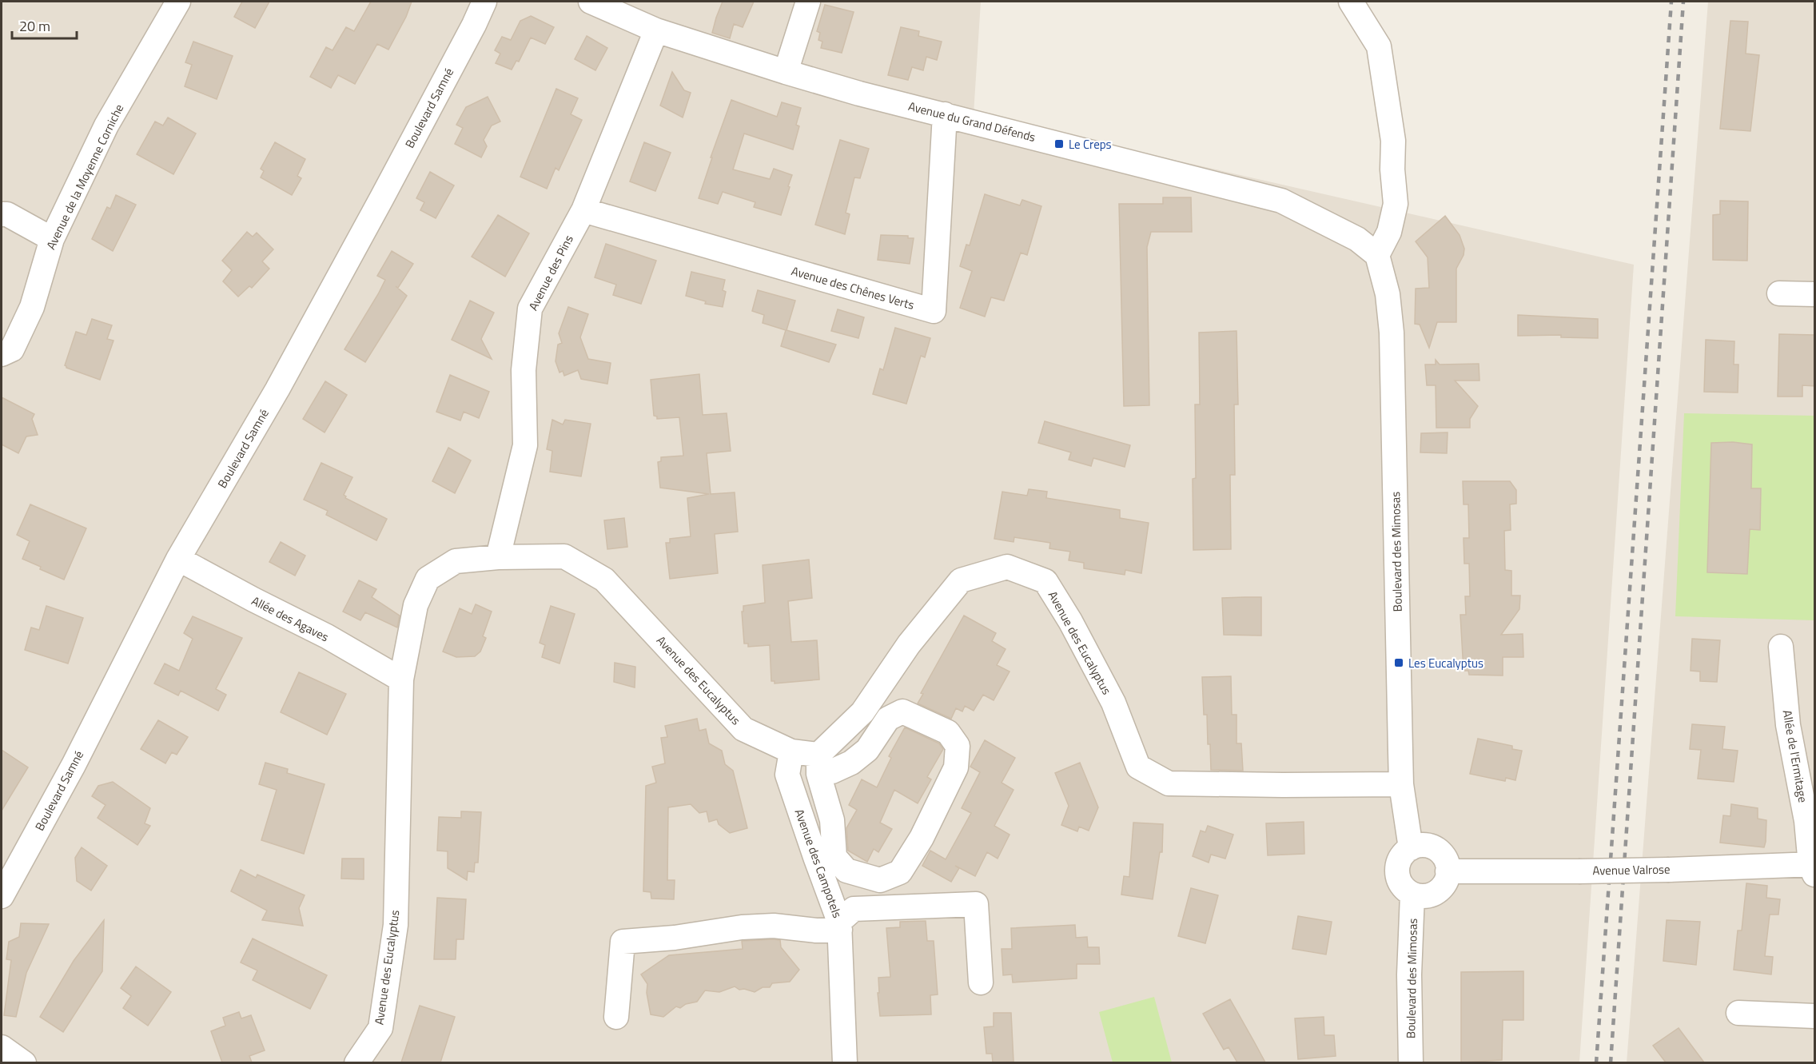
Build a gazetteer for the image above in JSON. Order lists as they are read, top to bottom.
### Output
{
  "streets": {
    "street": [
      "Boulevard Samné",
      "Avenue du Grand Défends",
      "Avenue de la Moyenne Corniche",
      "Avenue des Pins",
      "Avenue des Chênes Verts",
      "Boulevard des Mimosas",
      "Allée des Agaves",
      "Avenue des Eucalyptus",
      "Allée de l'Ermitage",
      "Avenue des Campotels",
      "Avenue Valrose"
    ]
  },
  "crossings": [
    ["Boulevard Samné", "Allée des Agaves"],
    ["Avenue du Grand Défends", "Avenue des Pins"],
    ["Avenue du Grand Défends", "Avenue des Chênes Verts"],
    ["Avenue du Grand Défends", "Boulevard des Mimosas"],
    ["Avenue des Pins", "Avenue des Chênes Verts"],
    ["Avenue des Pins", "Avenue des Eucalyptus"],
    ["Boulevard des Mimosas", "Avenue des Eucalyptus"],
    ["Boulevard des Mimosas", "Avenue Valrose"],
    ["Allée des Agaves", "Avenue des Eucalyptus"],
    ["Avenue des Eucalyptus", "Avenue des Campotels"],
    ["Allée de l'Ermitage", "Avenue Valrose"]
  ],
  "places": {
    "transit": ["Le Creps", "Les Eucalyptus"]
  },
  "scale_bar": "20 m"
}
